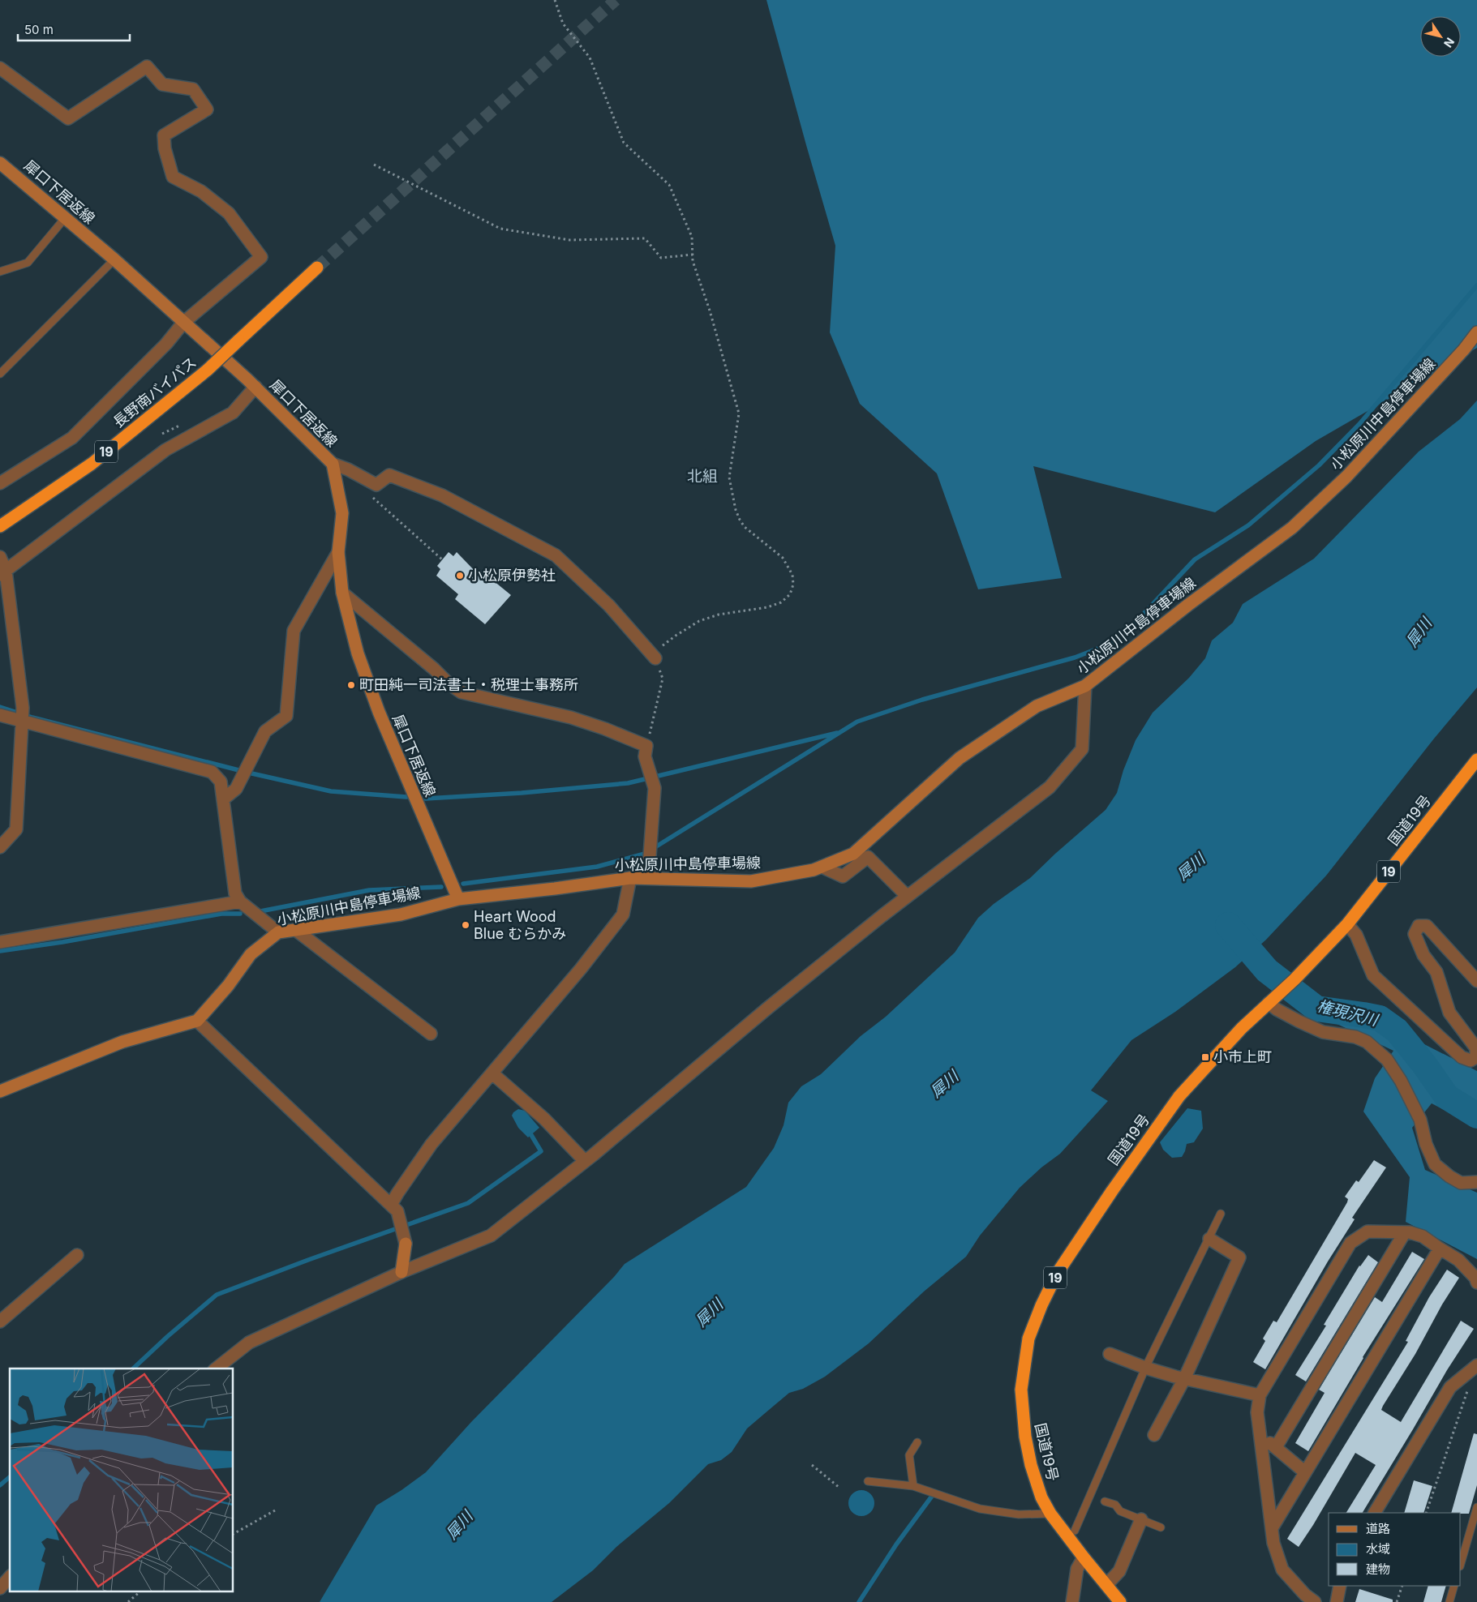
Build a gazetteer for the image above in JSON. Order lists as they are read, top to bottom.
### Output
{
  "streets": {
    "highway": ["長野南バイパス", "19", "国道19号"],
    "main road": ["犀口下居返線", "小松原川中島停車場線"]
  },
  "crossings": [
    ["犀口下居返線", "小松原川中島停車場線"]
  ],
  "districts": ["北組"],
  "water": ["犀川", "権現沢川"],
  "places": {
    "other": ["小松原伊勢社", "町田純一司法書士・税理士事務所", "Heart Wood Blue むらかみ"],
    "transit": ["小市上町"]
  },
  "legend": ["道路", "水域", "建物"],
  "scale_bar": "50 m",
  "north": "bottom right"
}
